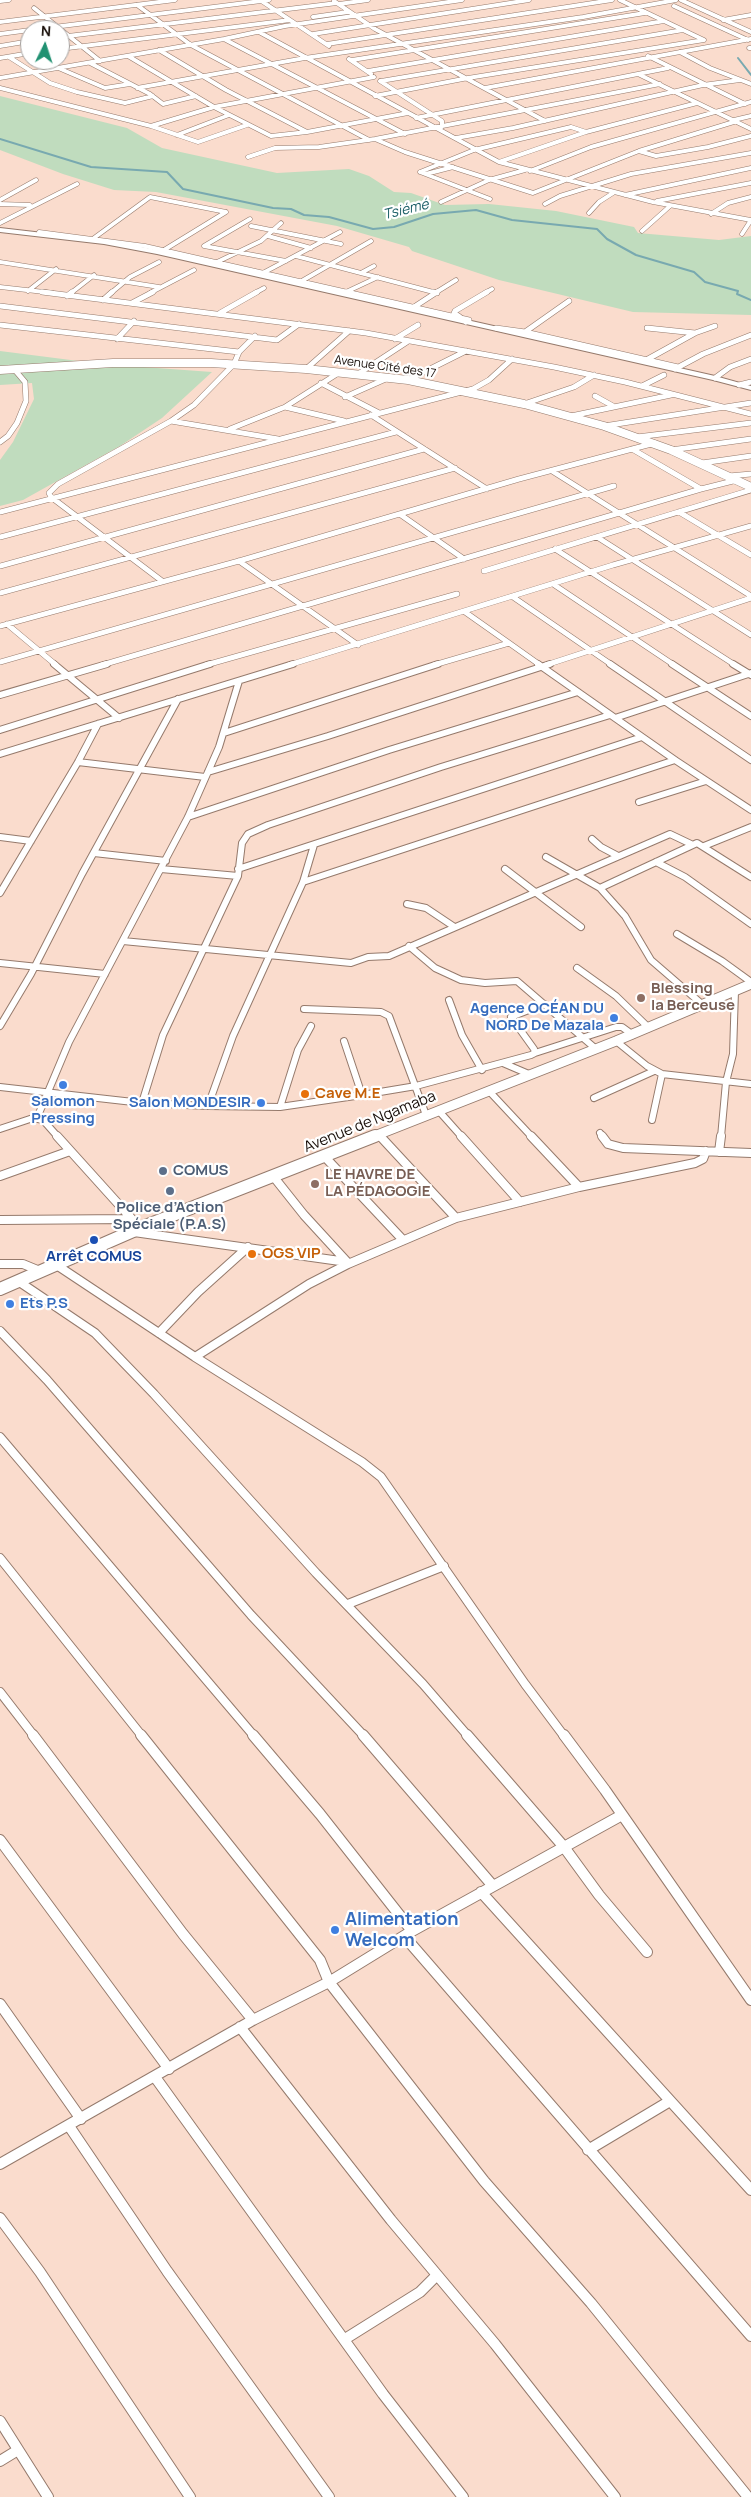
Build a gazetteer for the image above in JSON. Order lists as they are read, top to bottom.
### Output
{
  "streets": {
    "street": ["Avenue Cité des 17", "Avenue de Ngamaba"]
  },
  "water": ["Tsiémé"],
  "places": [
    "Blessing la Berceuse",
    "Agence OCÉAN DU NORD De Mazala",
    "Salomon Pressing",
    "Cave M.E",
    "Salon MONDESIR",
    "COMUS",
    "LE HAVRE DE LA PÉDAGOGIE",
    "Police d’Action Spéciale (P.A.S)",
    "Arrêt COMUS",
    "OGS VIP",
    "Ets P.S",
    "Alimentation Welcom"
  ],
  "north": "top"
}
